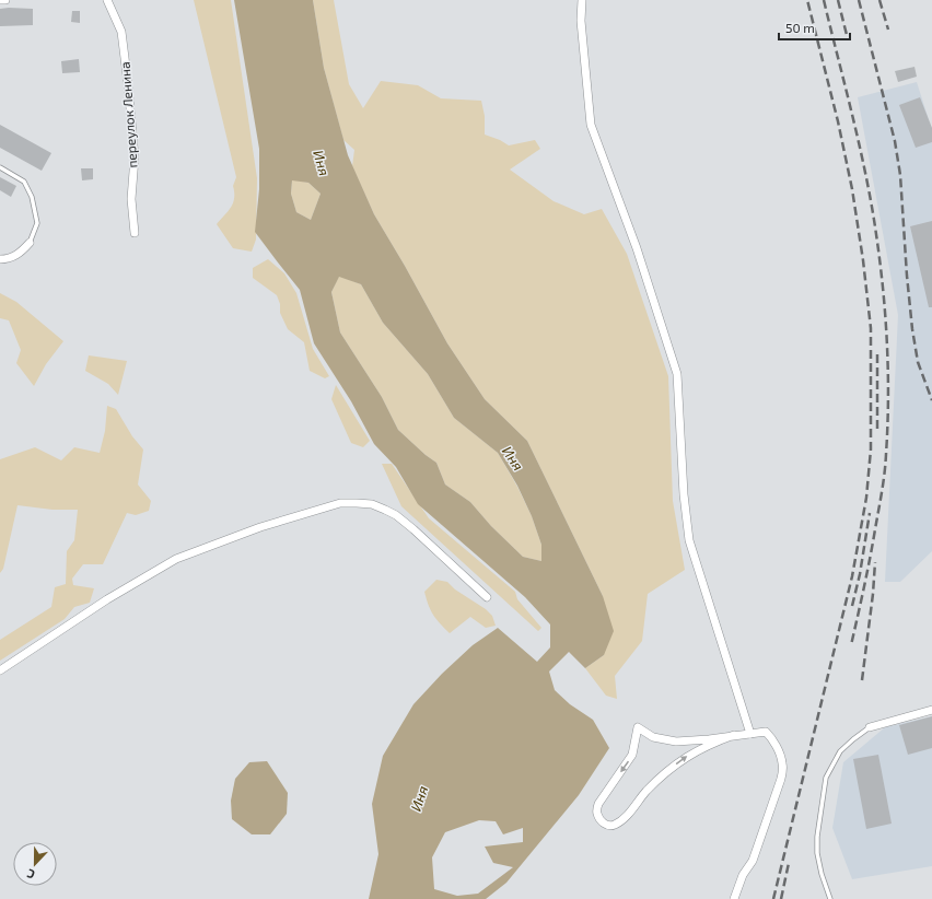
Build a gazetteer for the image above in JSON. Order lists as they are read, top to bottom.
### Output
{
  "streets": {
    "street": ["переулок Ленина"]
  },
  "water": ["Иня"],
  "scale_bar": "50 m",
  "north": "bottom"
}
